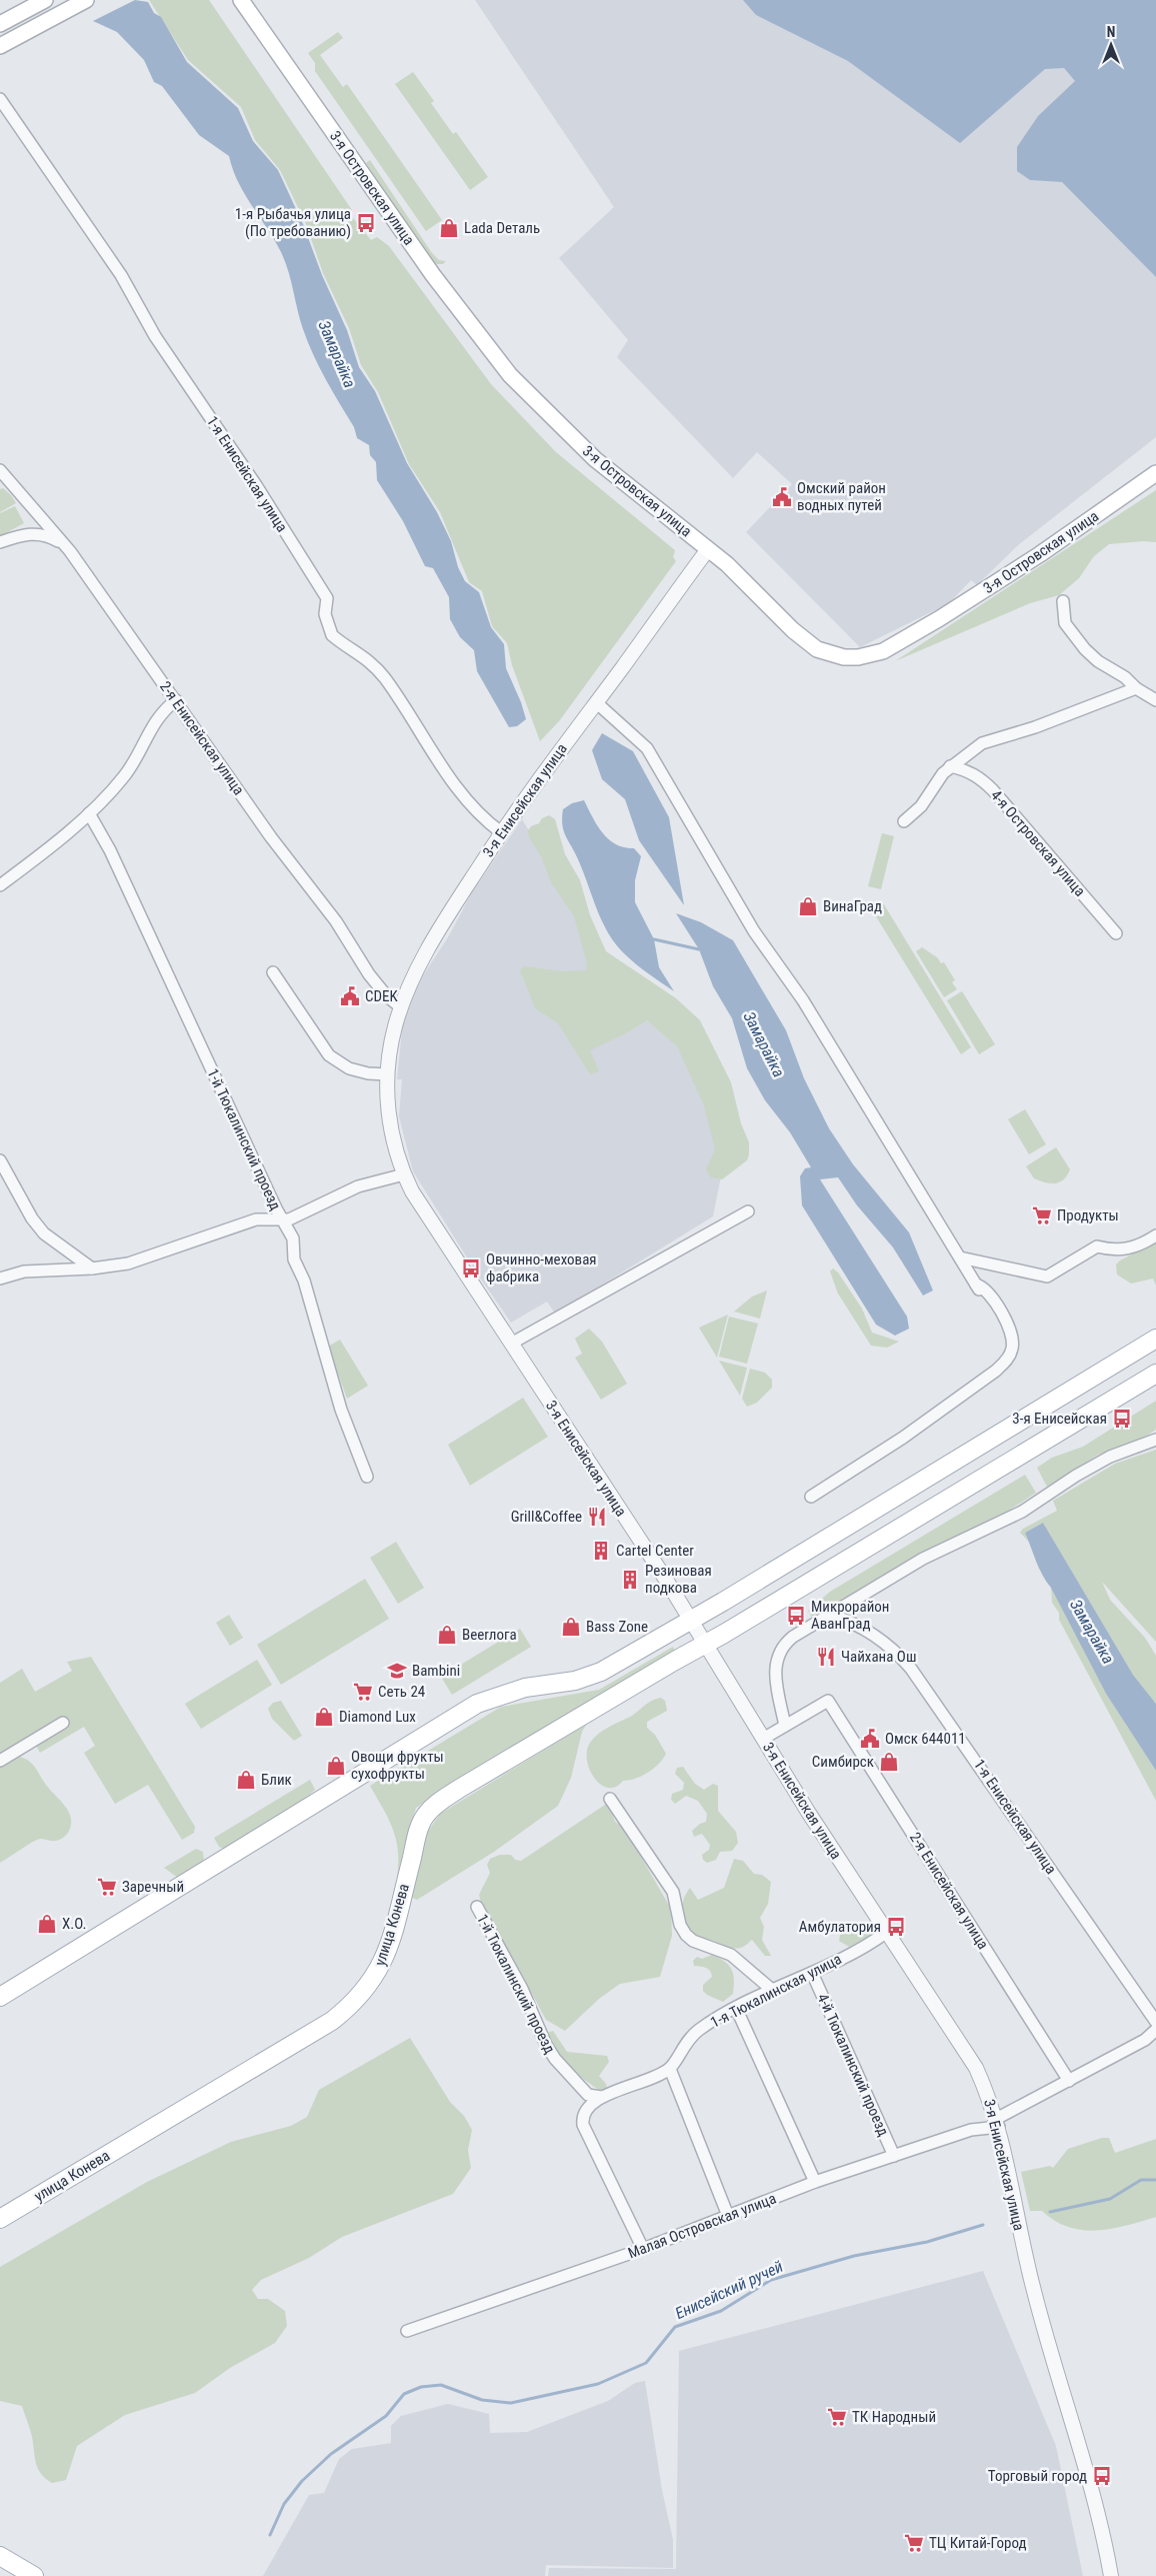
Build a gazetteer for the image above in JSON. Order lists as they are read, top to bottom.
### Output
{
  "streets": {
    "main road": ["3-я Островская улица", "улица Конева"],
    "street": [
      "1-я Енисейская улица",
      "2-я Енисейская улица",
      "3-я Енисейская улица",
      "4-я Островская улица",
      "1-й Тюкалинский проезд",
      "1-я Тюкалинская улица",
      "4-й Тюкалинский проезд",
      "Малая Островская улица"
    ]
  },
  "crossings": [
    ["3-я Островская улица", "3-я Енисейская улица"],
    ["1-я Енисейская улица", "3-я Енисейская улица"],
    ["2-я Енисейская улица", "3-я Енисейская улица"],
    ["2-я Енисейская улица", "Малая Островская улица"],
    ["3-я Енисейская улица", "улица Конева"],
    ["3-я Енисейская улица", "1-я Тюкалинская улица"],
    ["3-я Енисейская улица", "Малая Островская улица"],
    ["1-я Тюкалинская улица", "4-й Тюкалинский проезд"],
    ["4-й Тюкалинский проезд", "Малая Островская улица"]
  ],
  "water": ["Замарайка", "Енисейский ручей"],
  "places": {
    "bus stop": [
      "1-я Рыбачья улица (По требованию)",
      "Овчинно-меховая фабрика",
      "3-я Енисейская",
      "Микрорайон АванГрад",
      "Амбулатория",
      "Торговый город"
    ],
    "shop": [
      "Lada Dеталь",
      "ВинаГрад",
      "Bass Zone",
      "Beerлога",
      "Diamond Lux",
      "Симбирск",
      "Овощи фрукты сухофрукты",
      "Блик",
      "X.O."
    ],
    "public building": ["Омский район водных путей", "CDEK", "Омск 644011"],
    "supermarket": [
      "Продукты",
      "Сеть 24",
      "Заречный",
      "ТК Народный",
      "ТЦ Китай-Город"
    ],
    "restaurant": ["Grill&Coffee", "Чайхана Ош"],
    "building": ["Cartel Center", "Резиновая подкова"],
    "school or university": ["Bambini"]
  },
  "north": "top"
}
